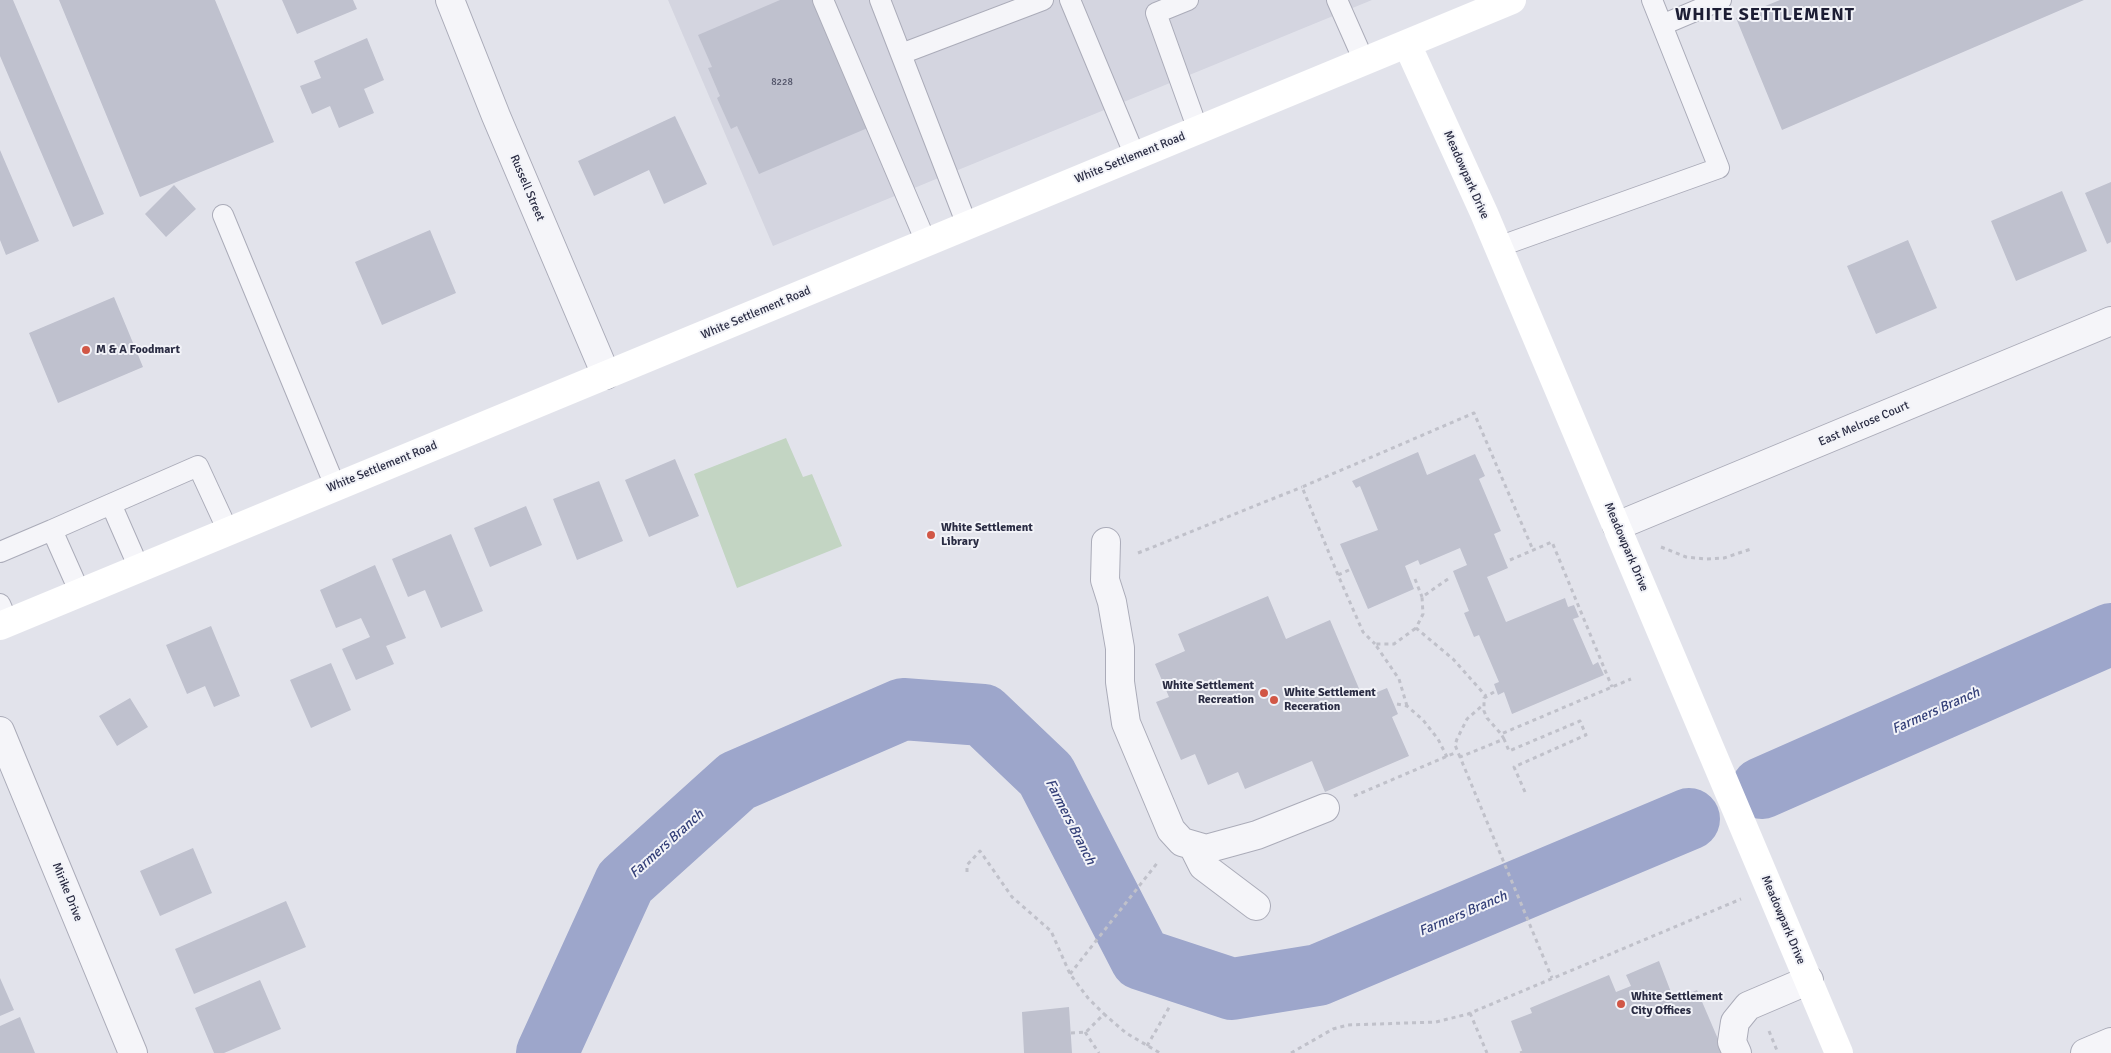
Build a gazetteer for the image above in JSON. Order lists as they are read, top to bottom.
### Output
{
  "streets": {
    "main road": ["White Settlement Road", "Meadowpark Drive"],
    "street": ["Russell Street", "East Melrose Court", "Mirike Drive"]
  },
  "crossings": [
    ["White Settlement Road", "Meadowpark Drive"],
    ["White Settlement Road", "Russell Street"],
    ["Meadowpark Drive", "East Melrose Court"]
  ],
  "districts": ["WHITE SETTLEMENT"],
  "water": ["Farmers Branch"],
  "places": [
    "M & A Foodmart",
    "White Settlement Library",
    "White Settlement Recreation",
    "White Settlement Receration",
    "White Settlement City Offices"
  ],
  "house_numbers": ["8228"]
}
